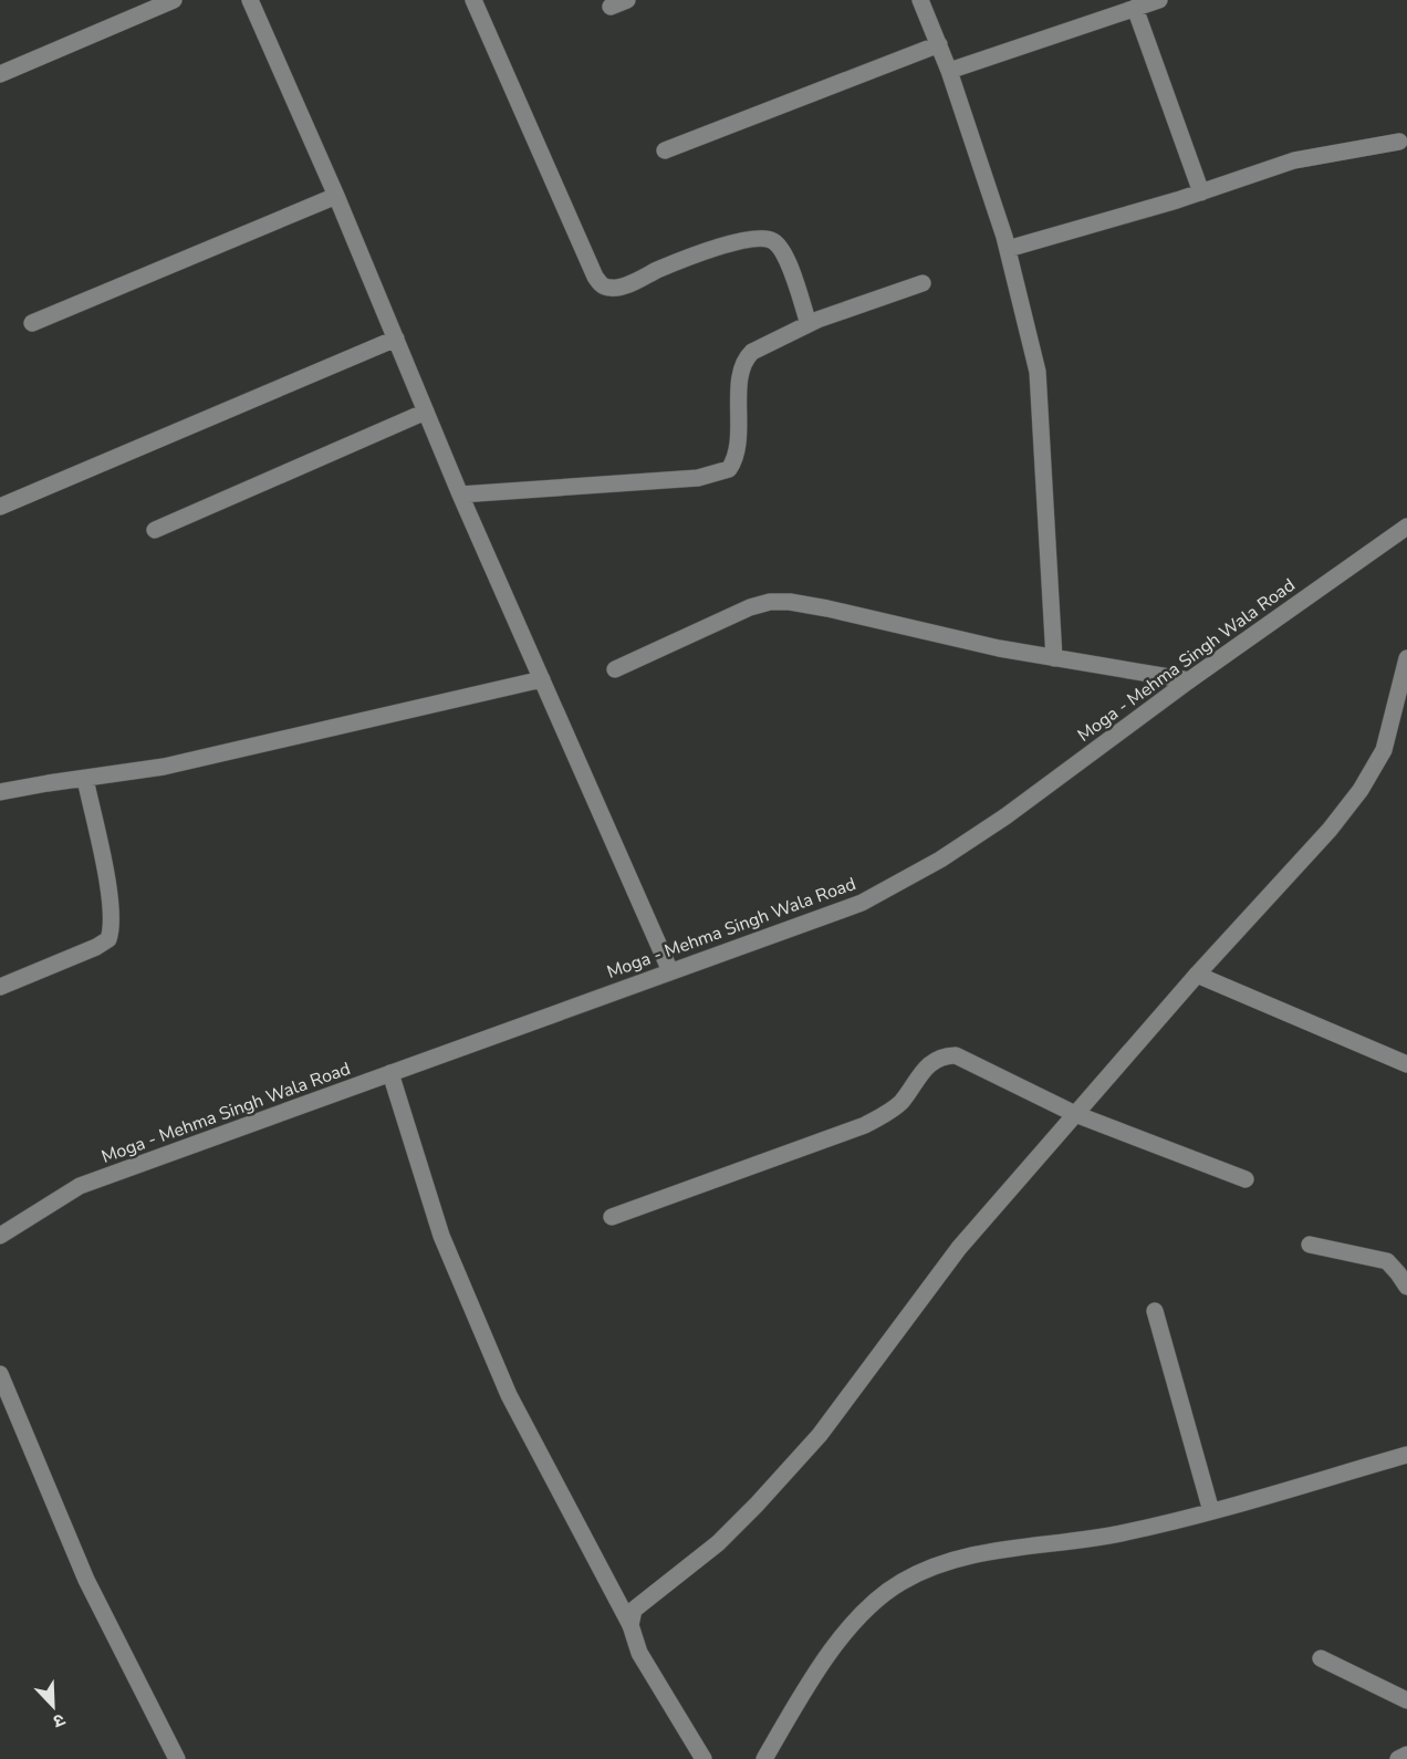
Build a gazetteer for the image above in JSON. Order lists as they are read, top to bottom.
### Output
{
  "streets": {
    "street": ["Moga - Mehma Singh Wala Road"]
  },
  "north": "bottom right"
}
